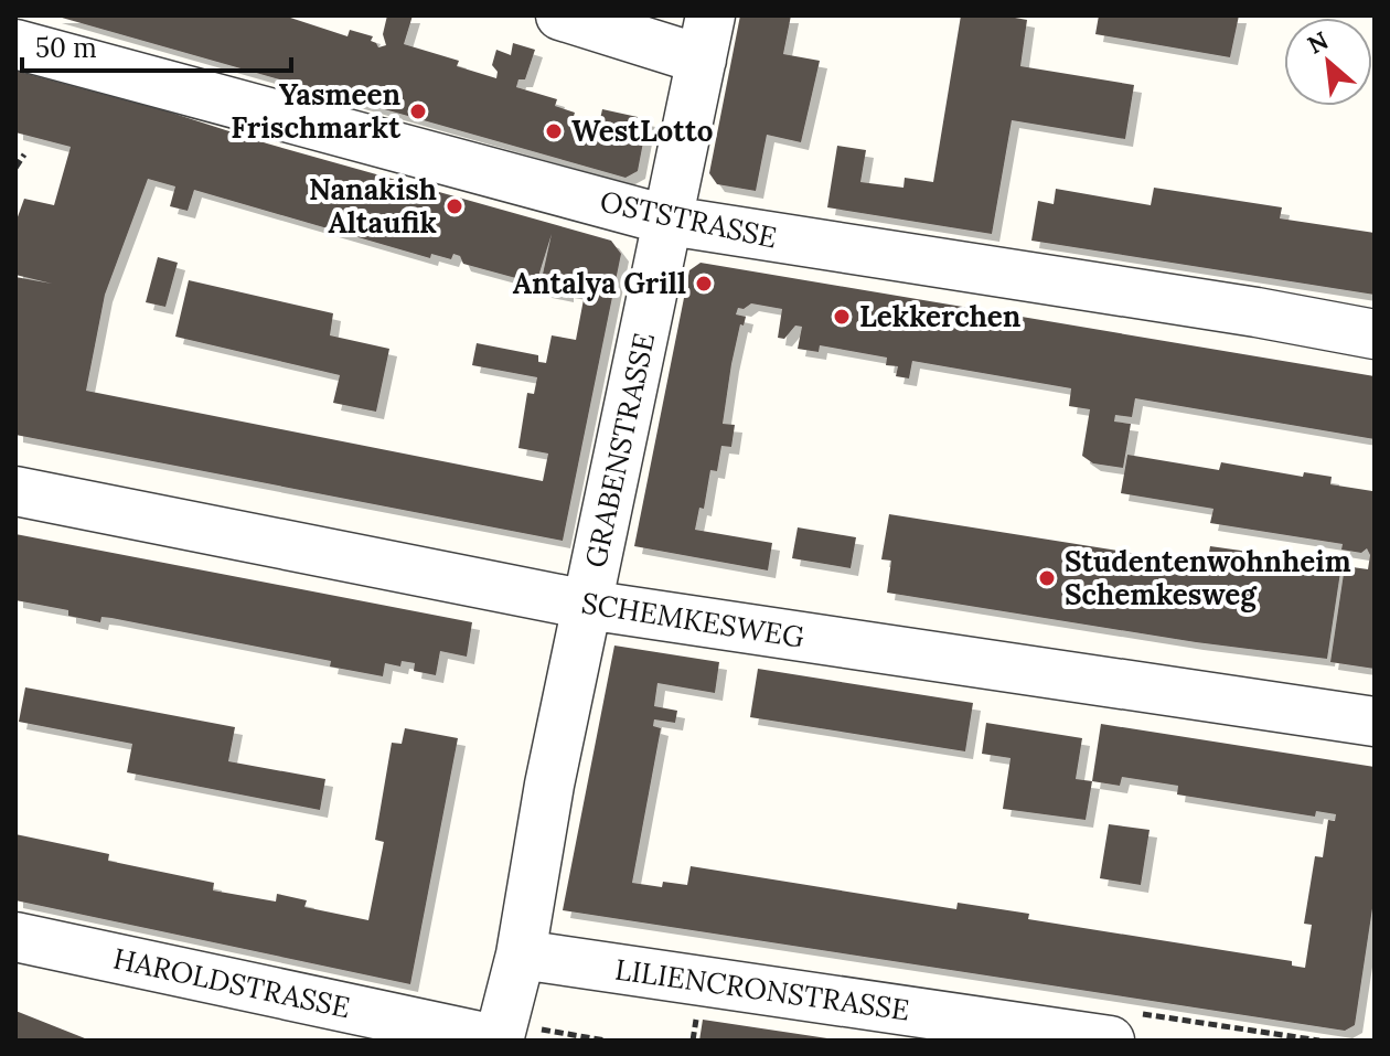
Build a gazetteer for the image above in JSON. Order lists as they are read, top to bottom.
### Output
{
  "streets": {
    "street": [
      "OSTSTRASSE",
      "GRABENSTRASSE",
      "SCHEMKESWEG",
      "HAROLDSTRASSE",
      "LILIENCRONSTRASSE"
    ]
  },
  "crossings": [
    ["OSTSTRASSE", "GRABENSTRASSE"],
    ["GRABENSTRASSE", "SCHEMKESWEG"],
    ["GRABENSTRASSE", "HAROLDSTRASSE"],
    ["GRABENSTRASSE", "LILIENCRONSTRASSE"]
  ],
  "places": [
    "Yasmeen Frischmarkt",
    "WestLotto",
    "Nanakish Altaufik",
    "Antalya Grill",
    "Lekkerchen",
    "Studentenwohnheim Schemkesweg"
  ],
  "scale_bar": "50 m",
  "north": "top left"
}
